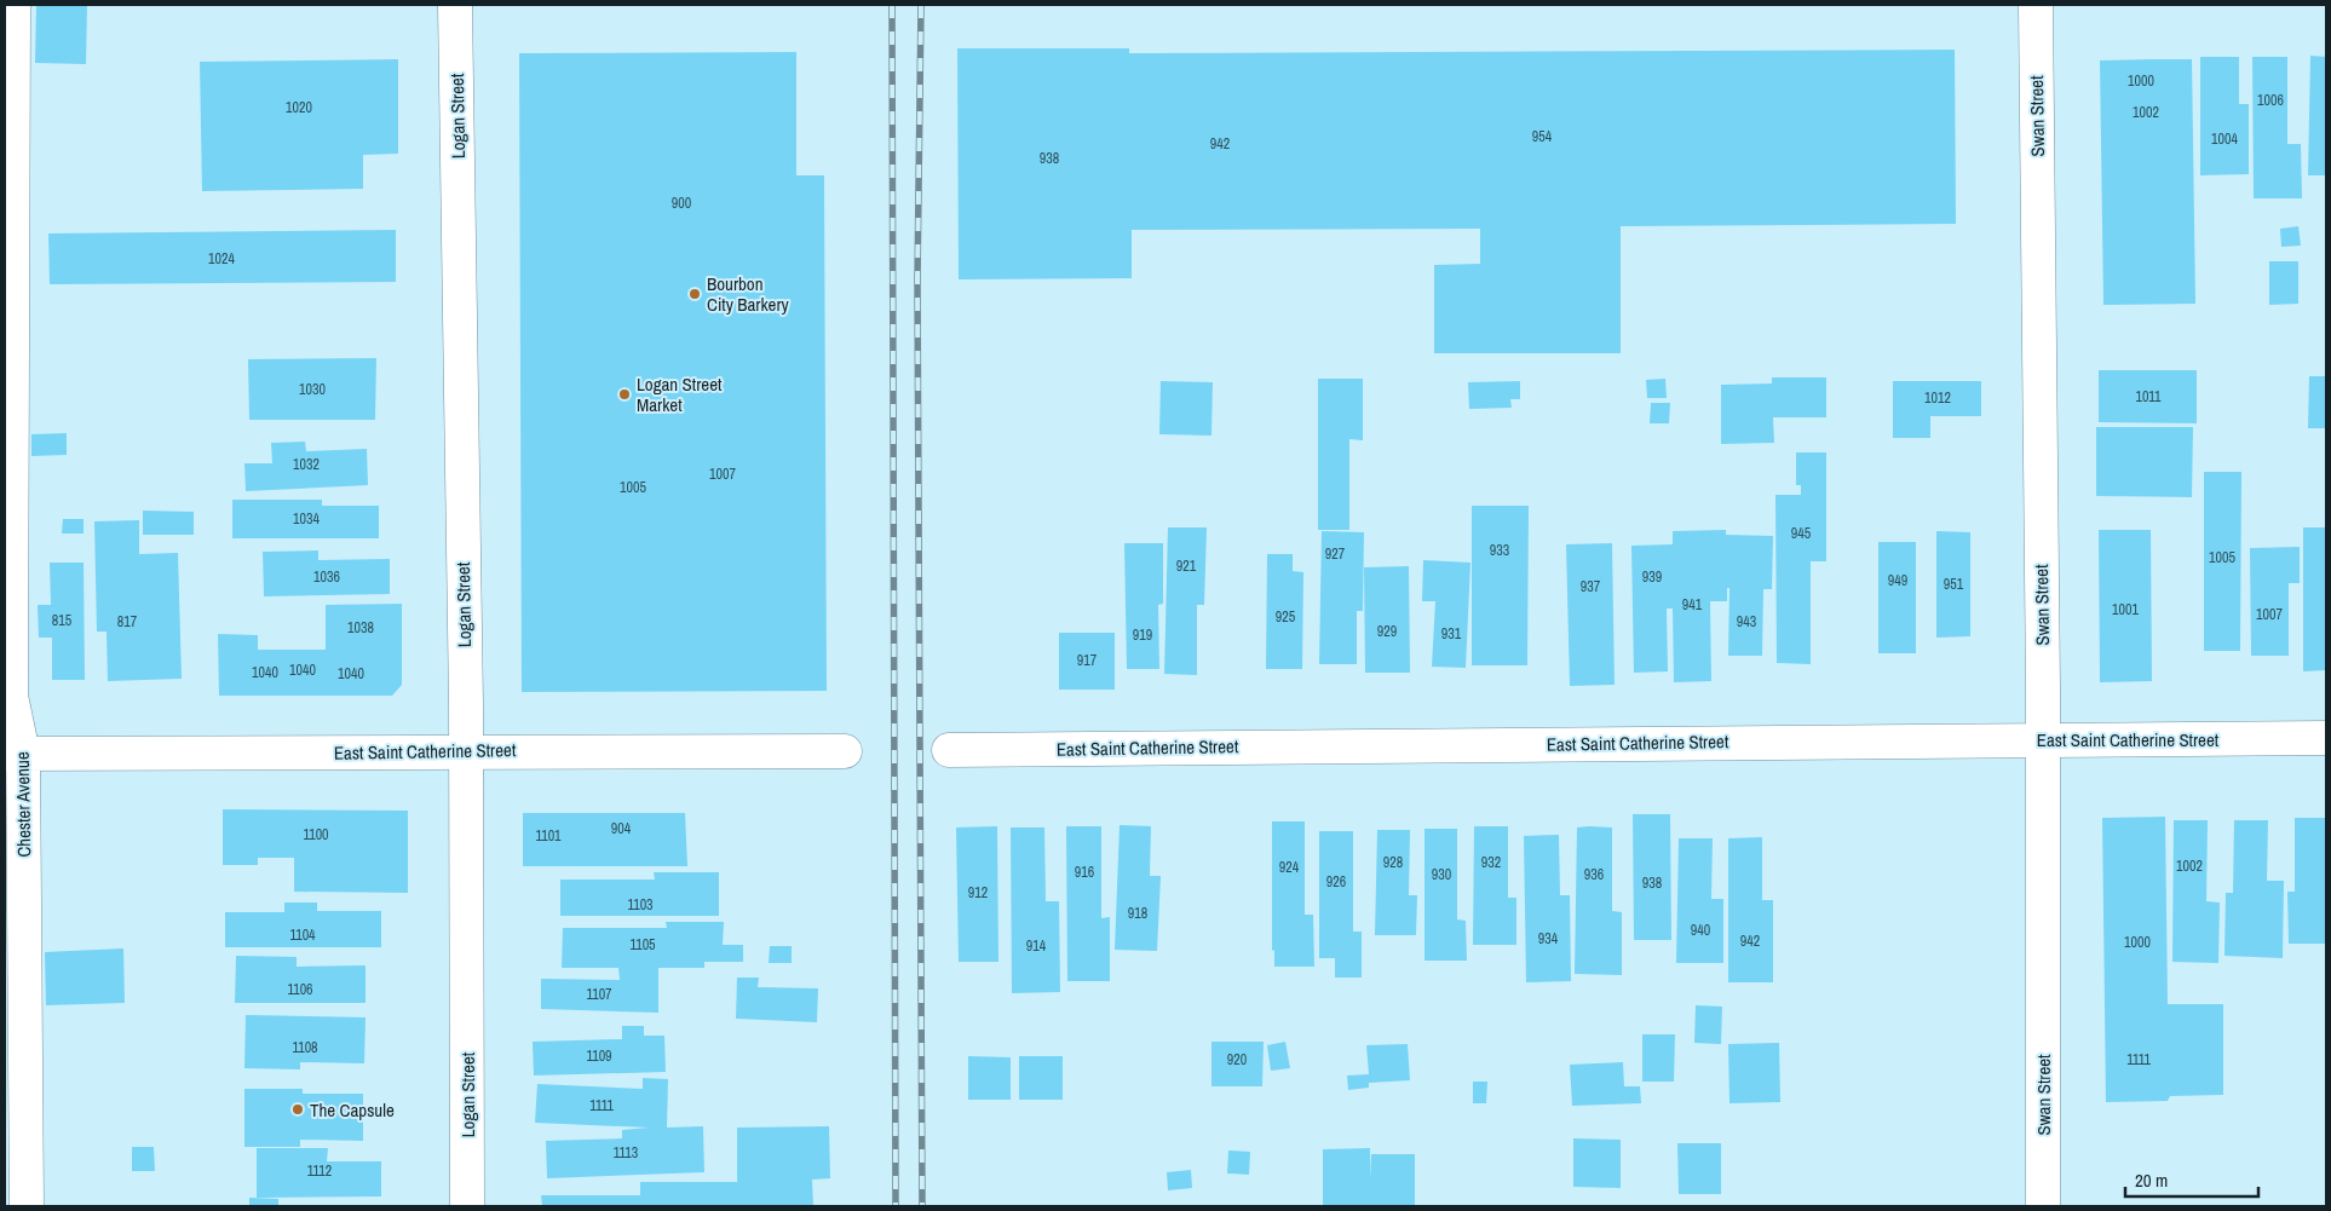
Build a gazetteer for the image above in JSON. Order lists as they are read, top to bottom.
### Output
{
  "streets": {
    "street": [
      "Logan Street",
      "Swan Street",
      "East Saint Catherine Street",
      "Chester Avenue"
    ]
  },
  "crossings": [
    ["Logan Street", "East Saint Catherine Street"],
    ["Swan Street", "East Saint Catherine Street"],
    ["East Saint Catherine Street", "Chester Avenue"]
  ],
  "places": ["Bourbon City Barkery", "Logan Street Market", "The Capsule"],
  "house_numbers": [
    "1000",
    "1006",
    "1020",
    "1002",
    "954",
    "1004",
    "942",
    "938",
    "900",
    "1024",
    "1030",
    "1011",
    "1012",
    "1032",
    "1007",
    "1005",
    "1034",
    "945",
    "933",
    "927",
    "1005",
    "921",
    "1036",
    "939",
    "949",
    "951",
    "937",
    "941",
    "1001",
    "1007",
    "925",
    "815",
    "817",
    "943",
    "1038",
    "929",
    "931",
    "919",
    "917",
    "1040",
    "1040",
    "1040",
    "904",
    "1100",
    "1101",
    "928",
    "932",
    "1002",
    "924",
    "916",
    "930",
    "936",
    "926",
    "938",
    "912",
    "1103",
    "918",
    "940",
    "1104",
    "934",
    "942",
    "1000",
    "1105",
    "914",
    "1106",
    "1107",
    "1108",
    "1109",
    "920",
    "1111",
    "1111",
    "1113",
    "1112"
  ],
  "scale_bar": "20 m"
}
